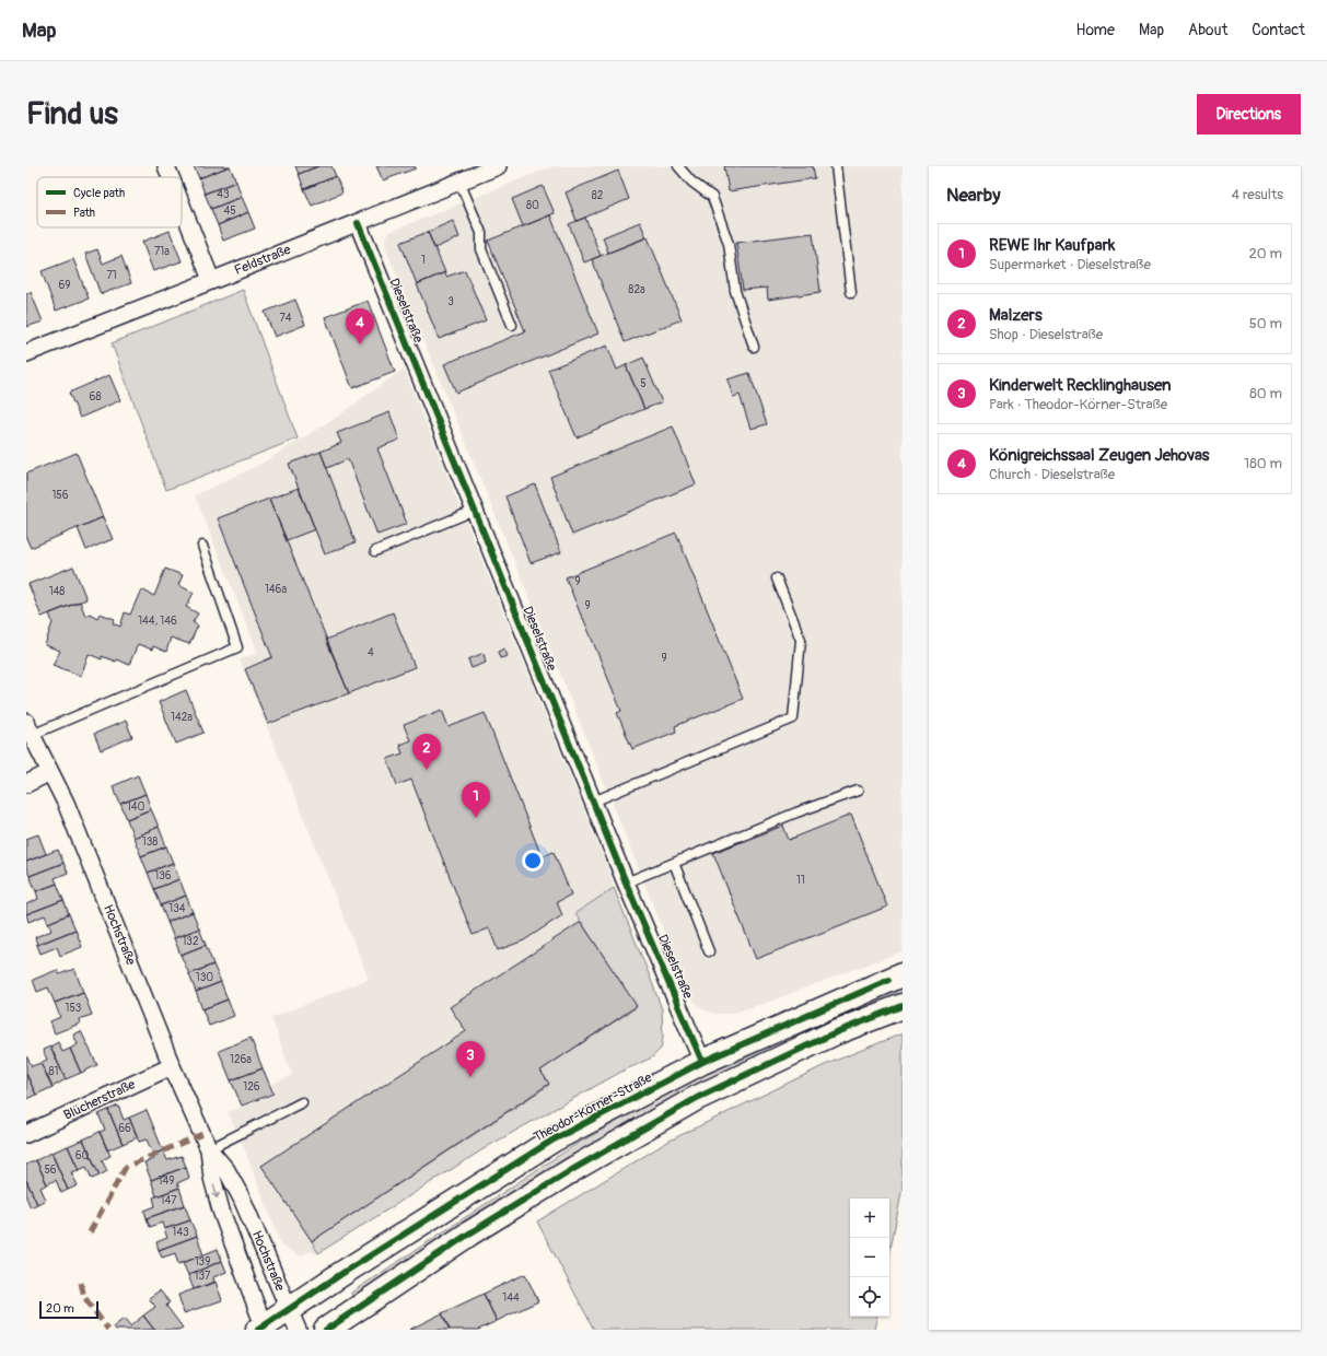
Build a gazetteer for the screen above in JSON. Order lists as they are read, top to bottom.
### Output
{
  "streets": {
    "main road": ["Theodor-Körner-Straße"],
    "street": [
      "Feldstraße",
      "Dieselstraße",
      "Hochstraße",
      "Blücherstraße"
    ]
  },
  "crossings": [
    ["Feldstraße", "Dieselstraße"],
    ["Dieselstraße", "Theodor-Körner-Straße"],
    ["Hochstraße", "Blücherstraße"],
    ["Hochstraße", "Theodor-Körner-Straße"]
  ],
  "house_numbers": [
    "43",
    "82",
    "80",
    "45",
    "71a",
    "1",
    "71",
    "69",
    "82a",
    "3",
    "74",
    "5",
    "68",
    "156",
    "9",
    "146a",
    "148",
    "9",
    "144, 146",
    "4",
    "9",
    "142a",
    "140",
    "138",
    "136",
    "11",
    "134",
    "132",
    "130",
    "153",
    "126a",
    "81",
    "126",
    "66",
    "60",
    "56",
    "149",
    "147",
    "143",
    "139",
    "137",
    "144"
  ],
  "legend": ["Cycle path", "Path"],
  "scale_bar": "20 m",
  "page": {
    "header": "Map",
    "nav": [
      "Home",
      "Map",
      "About",
      "Contact"
    ],
    "buttons": "Directions",
    "title": "Find us",
    "heading": ["Nearby", "4 results"],
    "list": [
      {
        "mark": "1",
        "name": "REWE Ihr Kaufpark",
        "note": "Supermarket · Dieselstraße",
        "value": "20 m"
      },
      {
        "mark": "2",
        "name": "Malzers",
        "note": "Shop · Dieselstraße",
        "value": "50 m"
      },
      {
        "mark": "3",
        "name": "Kinderwelt Recklinghausen",
        "note": "Park · Theodor-Körner-Straße",
        "value": "80 m"
      },
      {
        "mark": "4",
        "name": "Königreichssaal Zeugen Jehovas",
        "note": "Church · Dieselstraße",
        "value": "180 m"
      }
    ],
    "pins": [
      "4",
      "2",
      "1",
      "3"
    ],
    "map_buttons": ["+", "−"],
    "scale": "20 m"
  }
}
